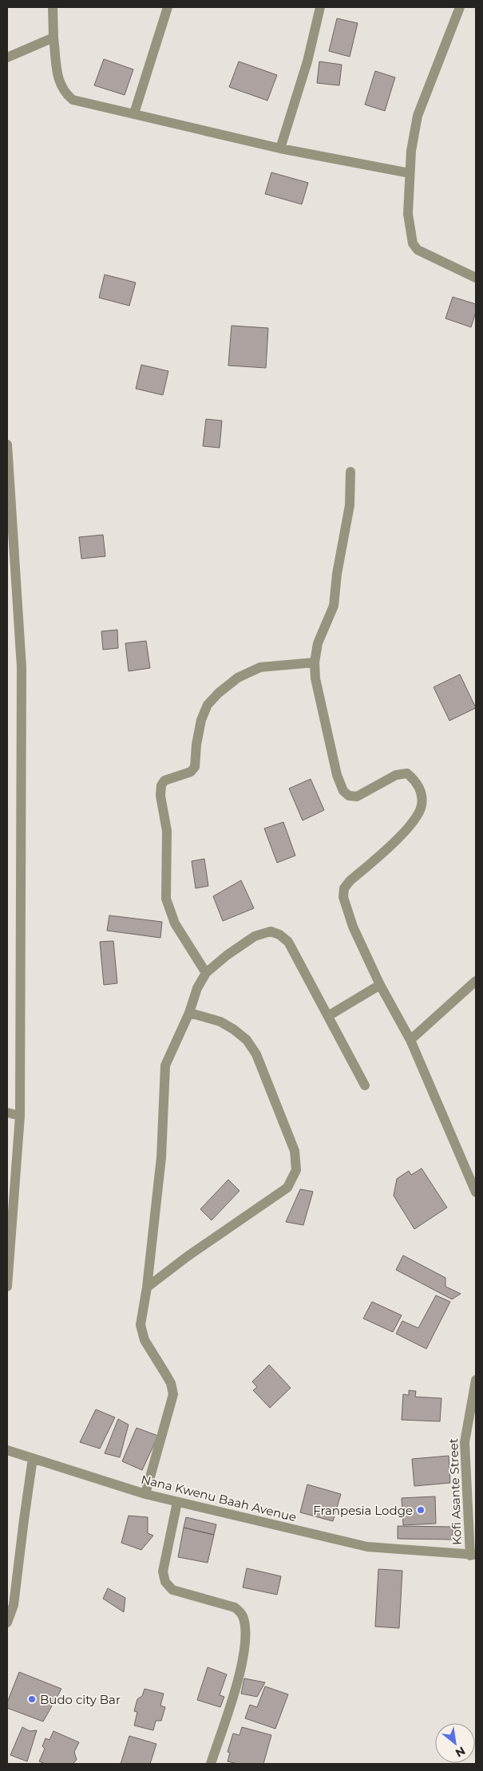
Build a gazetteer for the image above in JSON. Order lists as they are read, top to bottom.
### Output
{
  "streets": {
    "street": ["Kofi Asante Street", "Nana Kwenu Baah Avenue"]
  },
  "crossings": [
    ["Kofi Asante Street", "Nana Kwenu Baah Avenue"]
  ],
  "places": ["Franpesia Lodge", "Budo city Bar"],
  "north": "bottom right"
}
